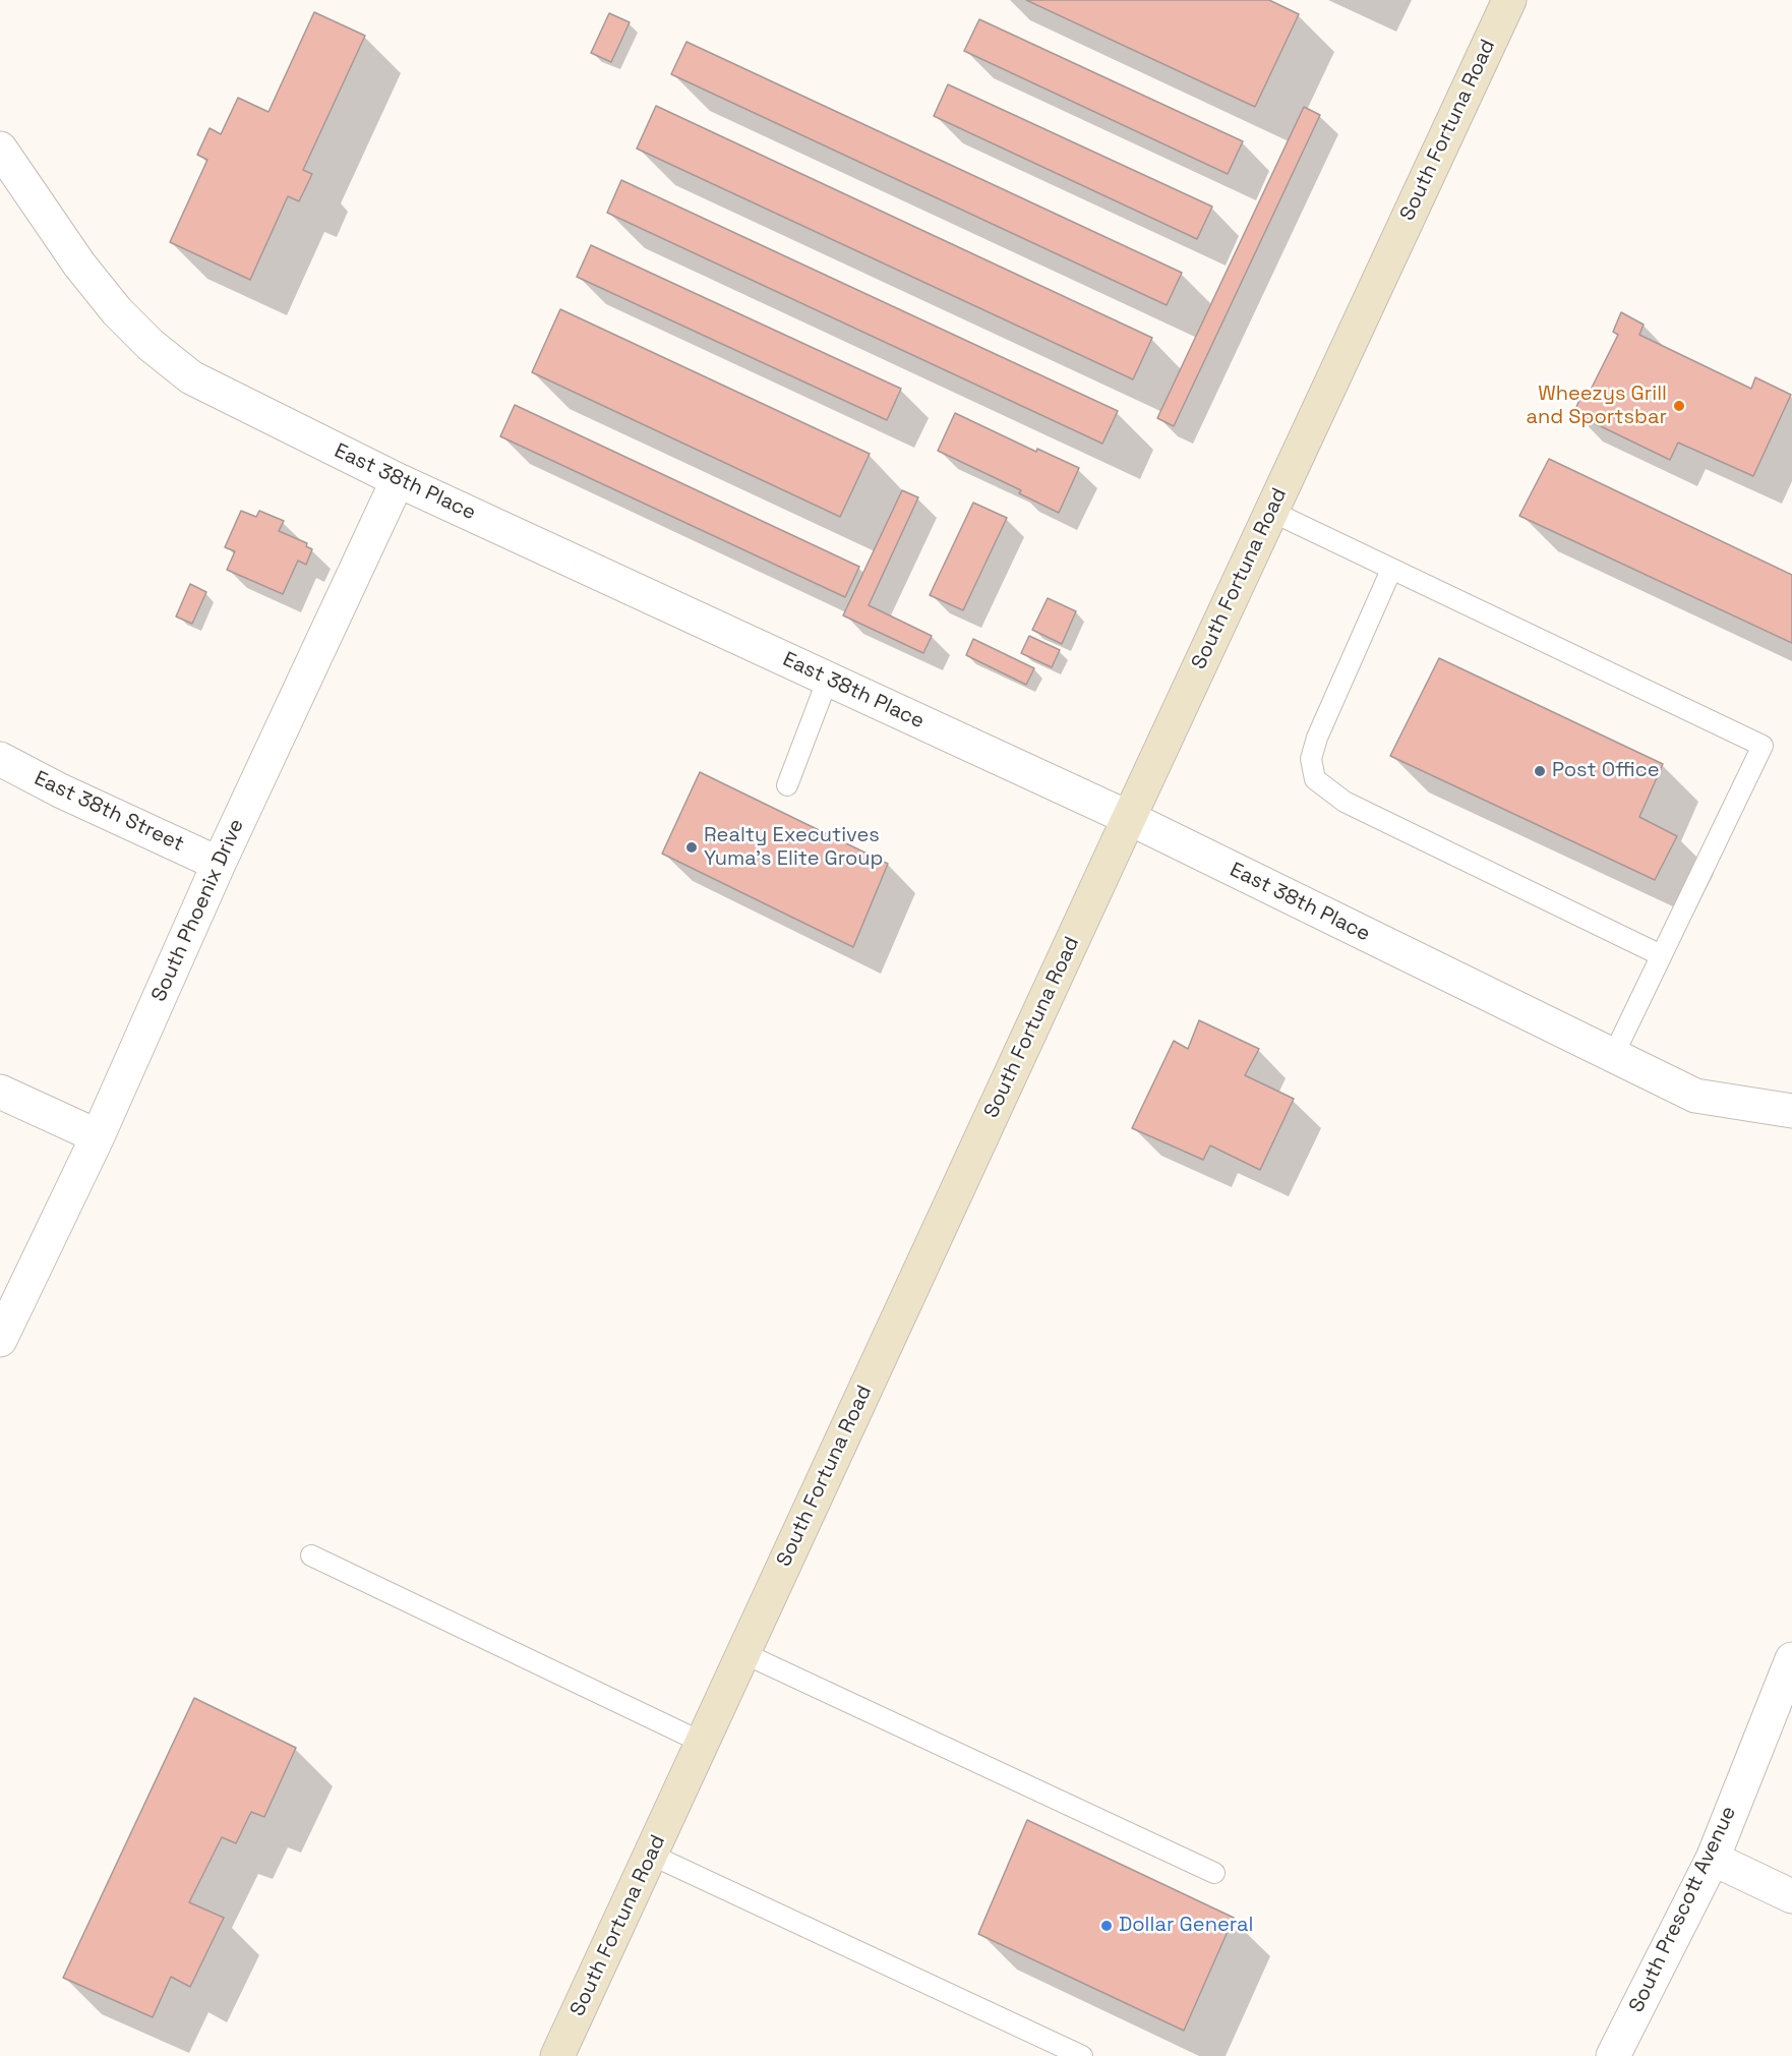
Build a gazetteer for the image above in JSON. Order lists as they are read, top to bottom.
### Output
{
  "streets": {
    "main road": ["South Fortuna Road"],
    "street": [
      "East 38th Place",
      "East 38th Street",
      "South Phoenix Drive",
      "South Prescott Avenue"
    ]
  },
  "crossings": [
    ["South Fortuna Road", "East 38th Place"],
    ["East 38th Place", "South Phoenix Drive"],
    ["East 38th Street", "South Phoenix Drive"]
  ],
  "places": [
    "Wheezys Grill and Sportsbar",
    "Post Office",
    "Realty Executives Yuma's Elite Group",
    "Dollar General"
  ]
}
